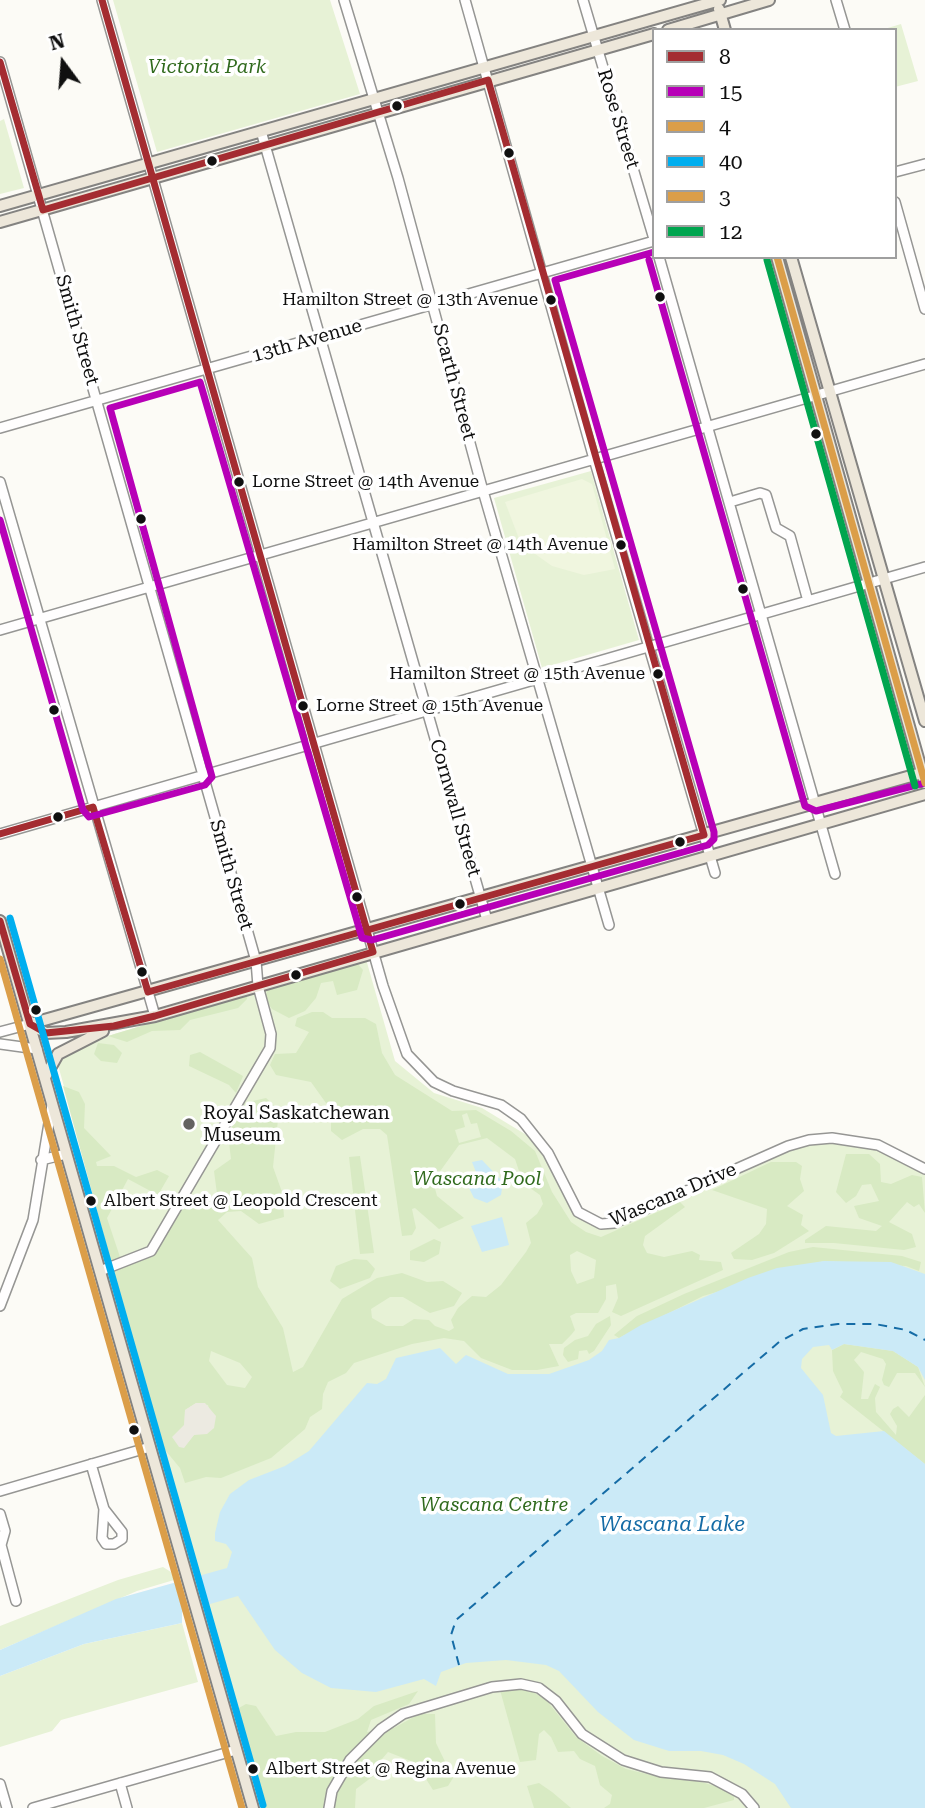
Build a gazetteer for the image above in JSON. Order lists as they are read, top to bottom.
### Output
{
  "streets": {
    "street": [
      "Rose Street",
      "Smith Street",
      "13th Avenue",
      "Scarth Street",
      "Cornwall Street",
      "Wascana Drive"
    ]
  },
  "crossings": [
    ["Smith Street", "13th Avenue"],
    ["13th Avenue", "Scarth Street"],
    ["13th Avenue", "Cornwall Street"],
    ["13th Avenue", "Wascana Drive"]
  ],
  "water": ["Wascana Lake"],
  "parks": ["Victoria Park", "Wascana Pool", "Wascana Centre"],
  "places": [
    "Hamilton Street @ 13th Avenue",
    "Lorne Street @ 14th Avenue",
    "Hamilton Street @ 14th Avenue",
    "Hamilton Street @ 15th Avenue",
    "Lorne Street @ 15th Avenue",
    "Royal Saskatchewan Museum",
    "Albert Street @ Leopold Crescent",
    "Albert Street @ Regina Avenue"
  ],
  "lines": [
    "transit line 8",
    "transit line 15",
    "transit line 3",
    "transit line 12",
    "transit line 40",
    "transit line 4"
  ],
  "legend": [
    "8",
    "15",
    "4",
    "40",
    "3",
    "12"
  ],
  "north": "top"
}
